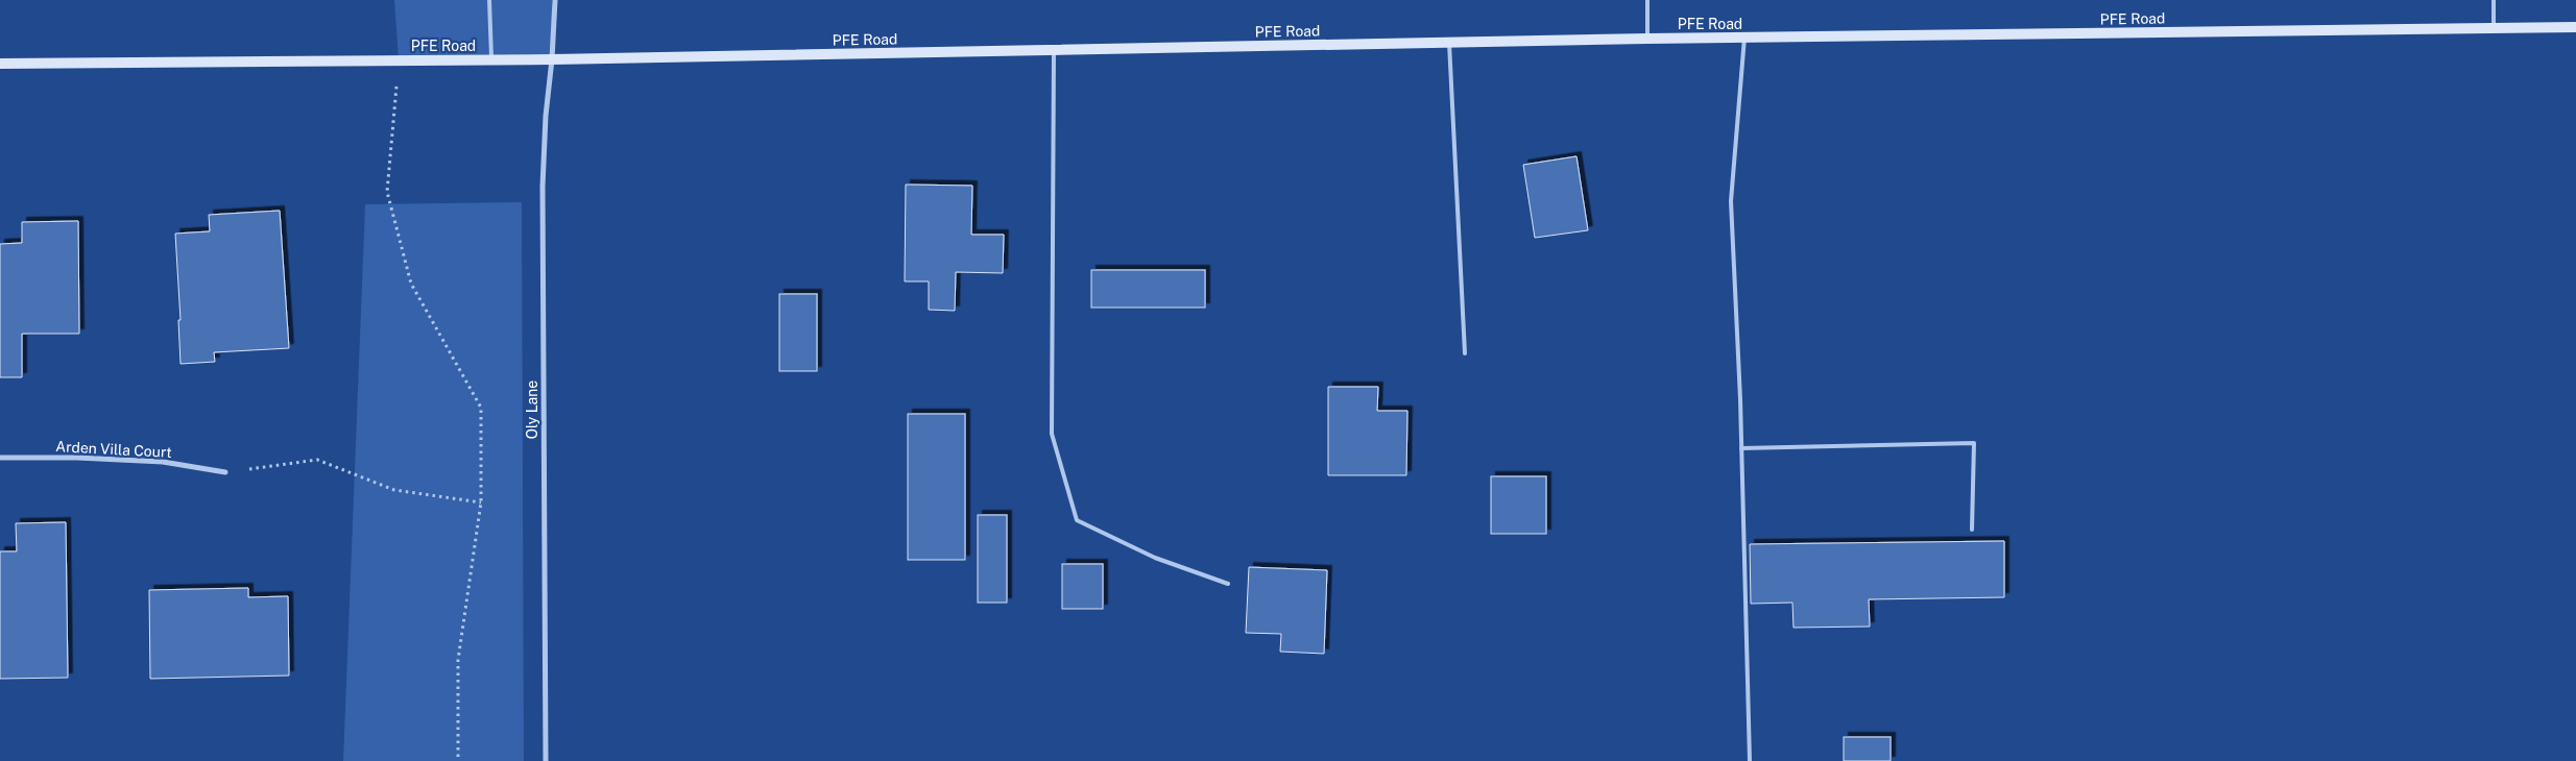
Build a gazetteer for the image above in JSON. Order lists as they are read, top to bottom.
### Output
{
  "streets": {
    "main road": ["PFE Road"],
    "street": ["Oly Lane", "Arden Villa Court"]
  },
  "crossings": [
    ["PFE Road", "Oly Lane"]
  ]
}
